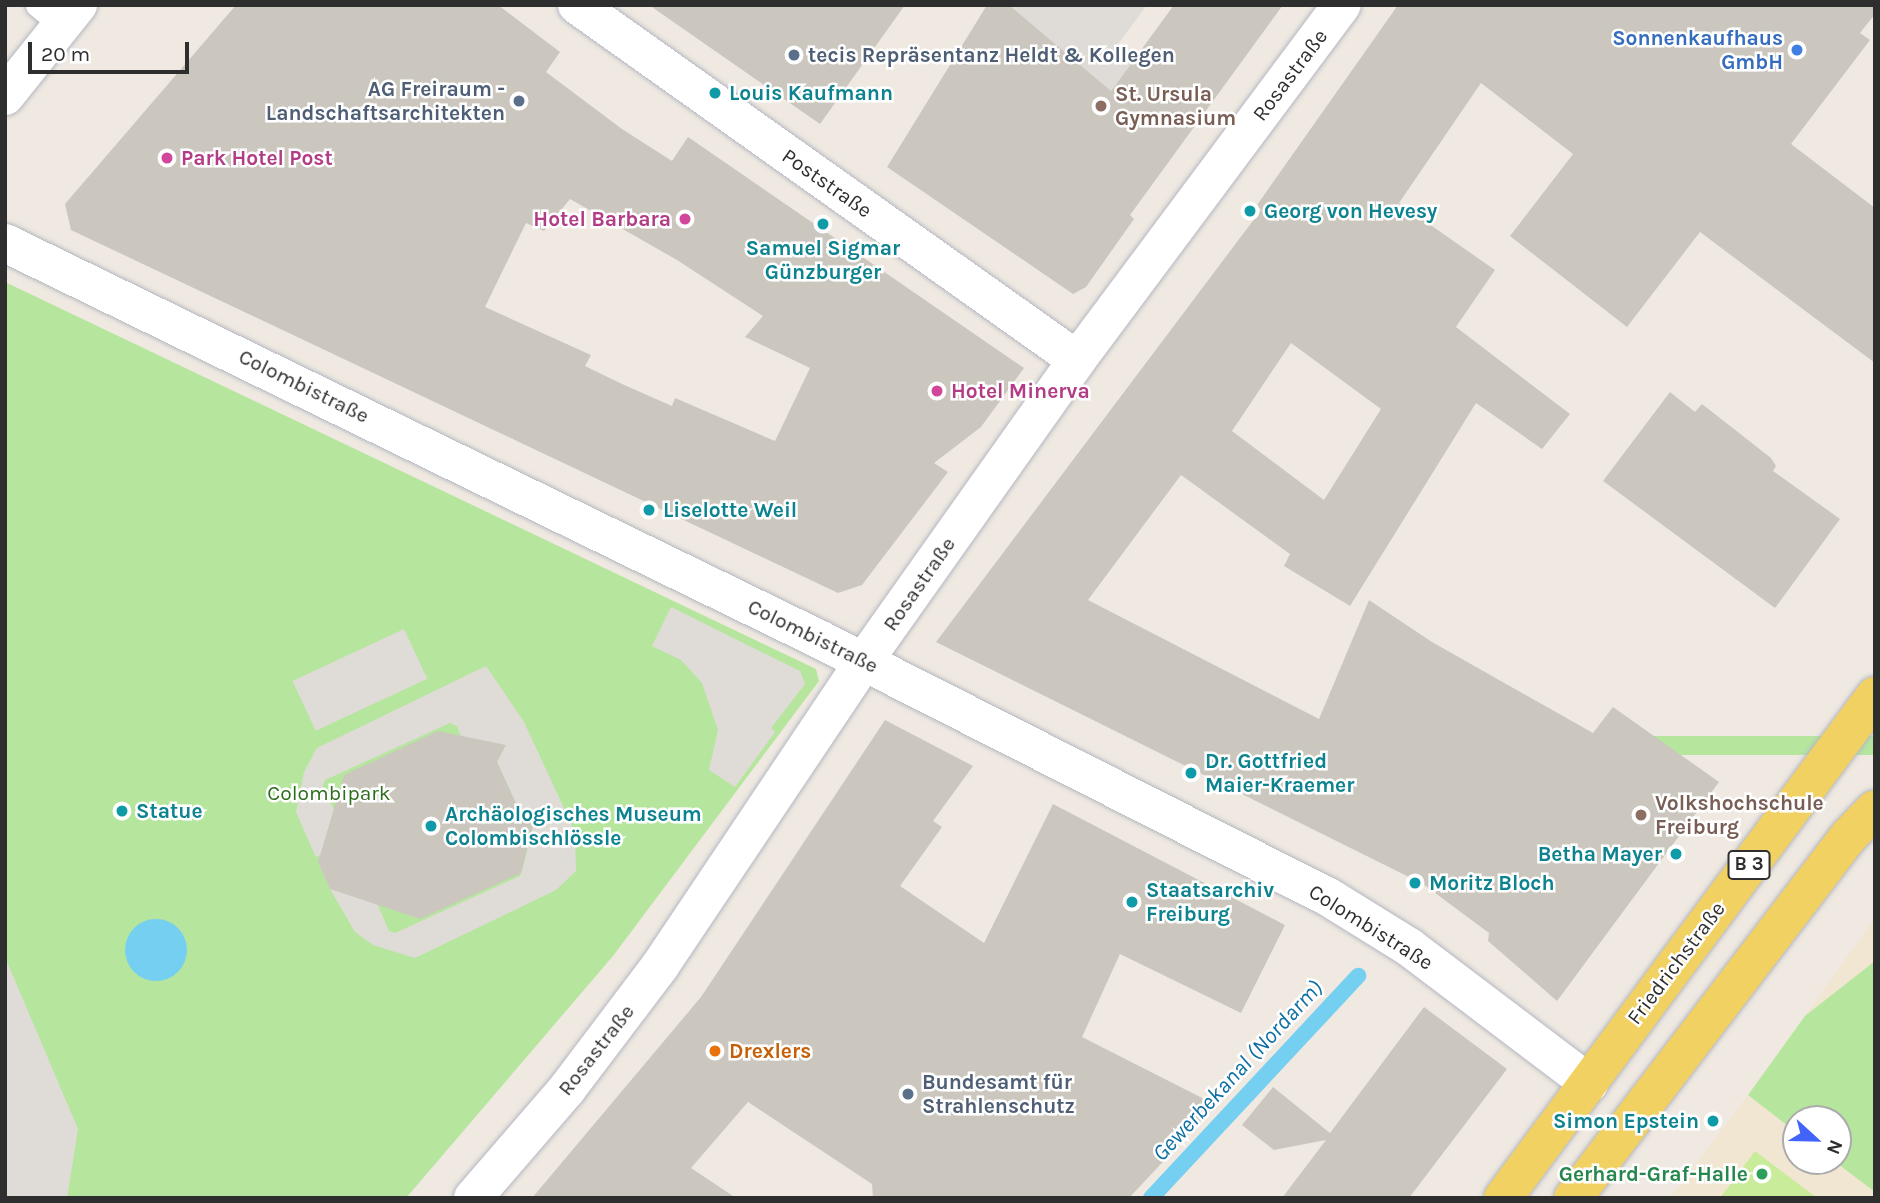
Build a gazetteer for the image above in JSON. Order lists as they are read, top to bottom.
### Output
{
  "streets": {
    "main road": ["B 3", "Friedrichstraße"],
    "street": ["Rosastraße", "Poststraße", "Colombistraße"]
  },
  "crossings": [
    ["Rosastraße", "Poststraße"],
    ["Rosastraße", "Colombistraße"],
    ["Colombistraße", "Friedrichstraße"]
  ],
  "water": ["Gewerbekanal (Nordarm)"],
  "parks": ["Colombipark"],
  "places": [
    "Sonnenkaufhaus GmbH",
    "tecis Repräsentanz Heldt & Kollegen",
    "Louis Kaufmann",
    "AG Freiraum - Landschaftsarchitekten",
    "St. Ursula Gymnasium",
    "Park Hotel Post",
    "Georg von Hevesy",
    "Hotel Barbara",
    "Samuel Sigmar Günzburger",
    "Hotel Minerva",
    "Liselotte Weil",
    "Dr. Gottfried Maier-Kraemer",
    "Statue",
    "Volkshochschule Freiburg",
    "Archäologisches Museum Colombischlössle",
    "Betha Mayer",
    "Moritz Bloch",
    "Staatsarchiv Freiburg",
    "Drexlers",
    "Bundesamt für Strahlenschutz",
    "Simon Epstein",
    "Gerhard-Graf-Halle"
  ],
  "scale_bar": "20 m",
  "north": "right"
}
